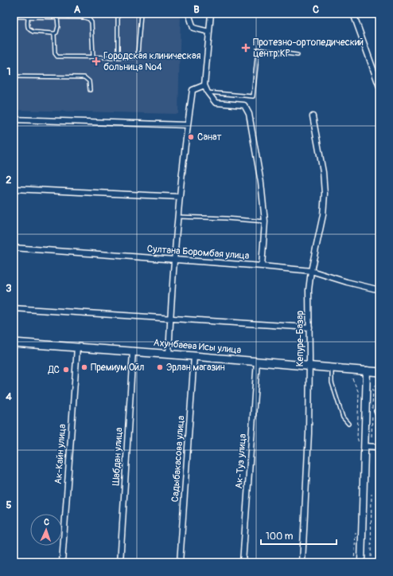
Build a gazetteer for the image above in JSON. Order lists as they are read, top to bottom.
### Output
{
  "streets": {
    "main road": ["Ахунбаева Исы улица"],
    "street": [
      "Султана Боромбая улица",
      "Кепуре-Базар",
      "Ак-Кайн улица",
      "Шабдан улица",
      "Садыбакасова улица",
      "Ак-Туз улица"
    ]
  },
  "crossings": [
    ["Султана Боромбая улица", "Кепуре-Базар"],
    ["Кепуре-Базар", "Ахунбаева Исы улица"],
    ["Ахунбаева Исы улица", "Ак-Кайн улица"],
    ["Ахунбаева Исы улица", "Шабдан улица"],
    ["Ахунбаева Исы улица", "Садыбакасова улица"],
    ["Ахунбаева Исы улица", "Ак-Туз улица"]
  ],
  "places": {
    "health": ["Протезно-ортопедический центр КР", "Городская клиническая больница №4"],
    "other": [
      "Санат",
      "Премиум Ойл",
      "Эрлан магазин",
      "ДС"
    ]
  },
  "scale_bar": "100 m",
  "north": "top",
  "grid": {
    "columns": ["A", "B", "C"],
    "rows": [
      "1",
      "2",
      "3",
      "4",
      "5"
    ]
  }
}
